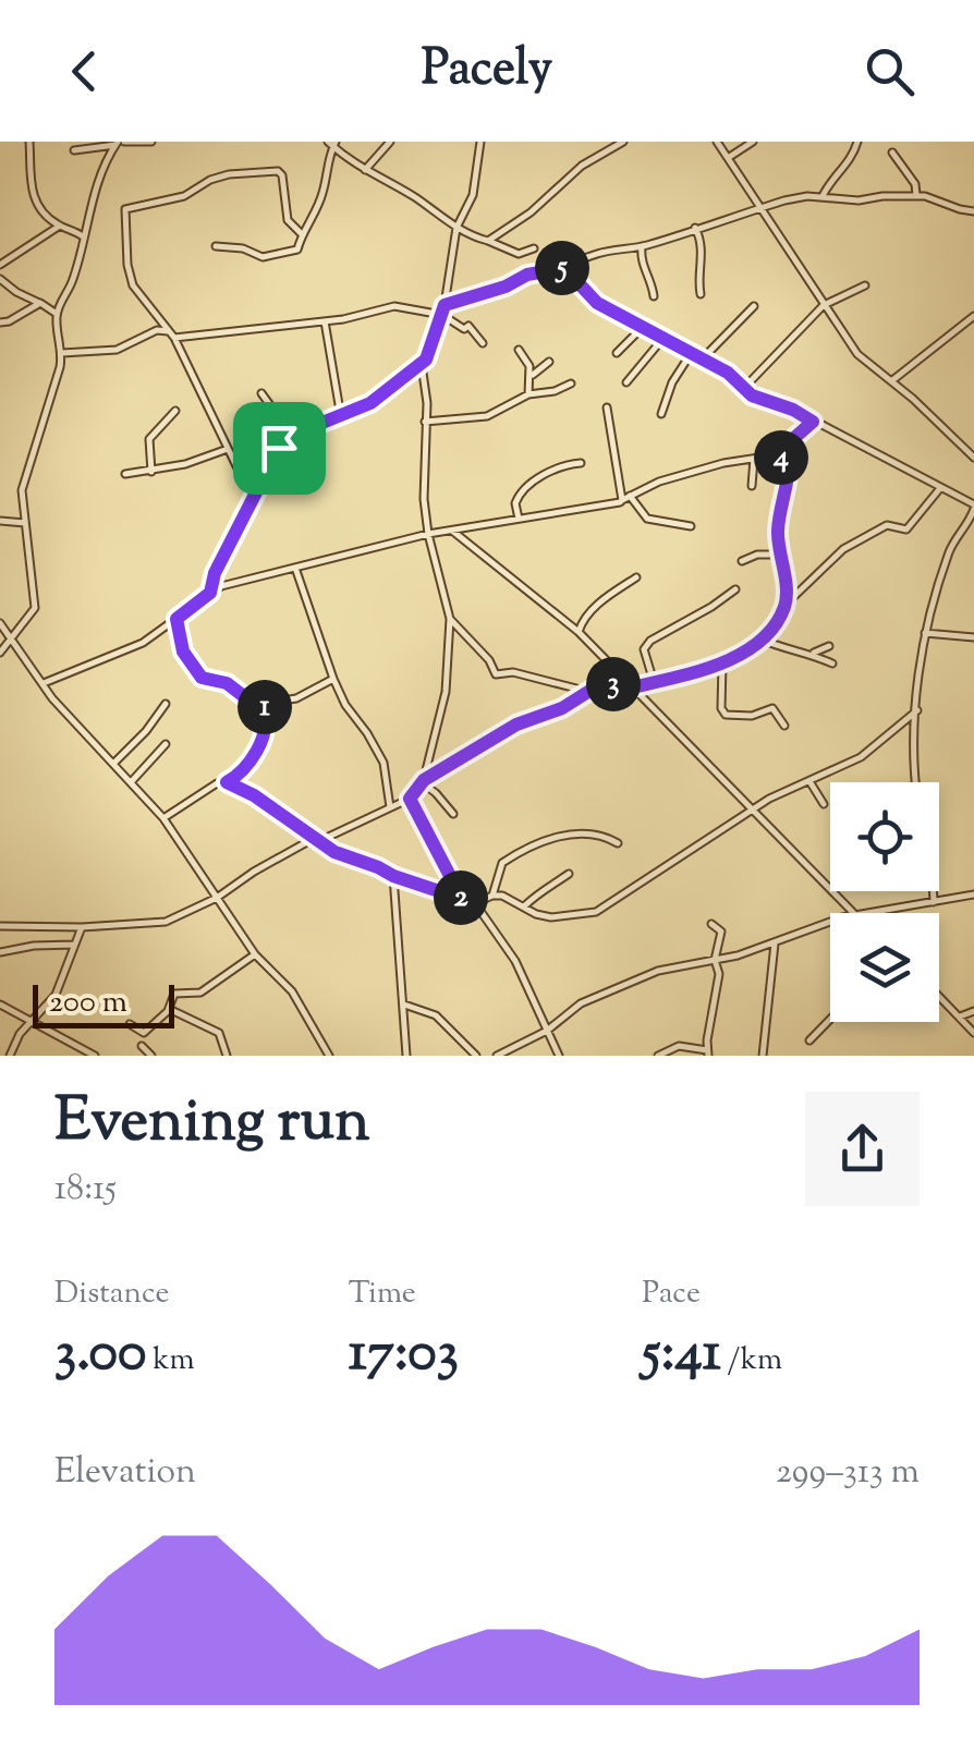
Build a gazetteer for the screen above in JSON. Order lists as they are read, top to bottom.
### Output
{
  "scale_bar": "200 m",
  "page": {
    "header": "Pacely",
    "pins": [
      "5",
      "4",
      "3",
      "1",
      "2"
    ],
    "scale": "200 m",
    "heading": ["Evening run", "18:15"],
    "stats": [
      ["Distance", "3.00 km"],
      ["Time", "17:03"],
      ["Pace", "5:41 /km"]
    ],
    "chart": ["Elevation", "299–313 m"]
  }
}
